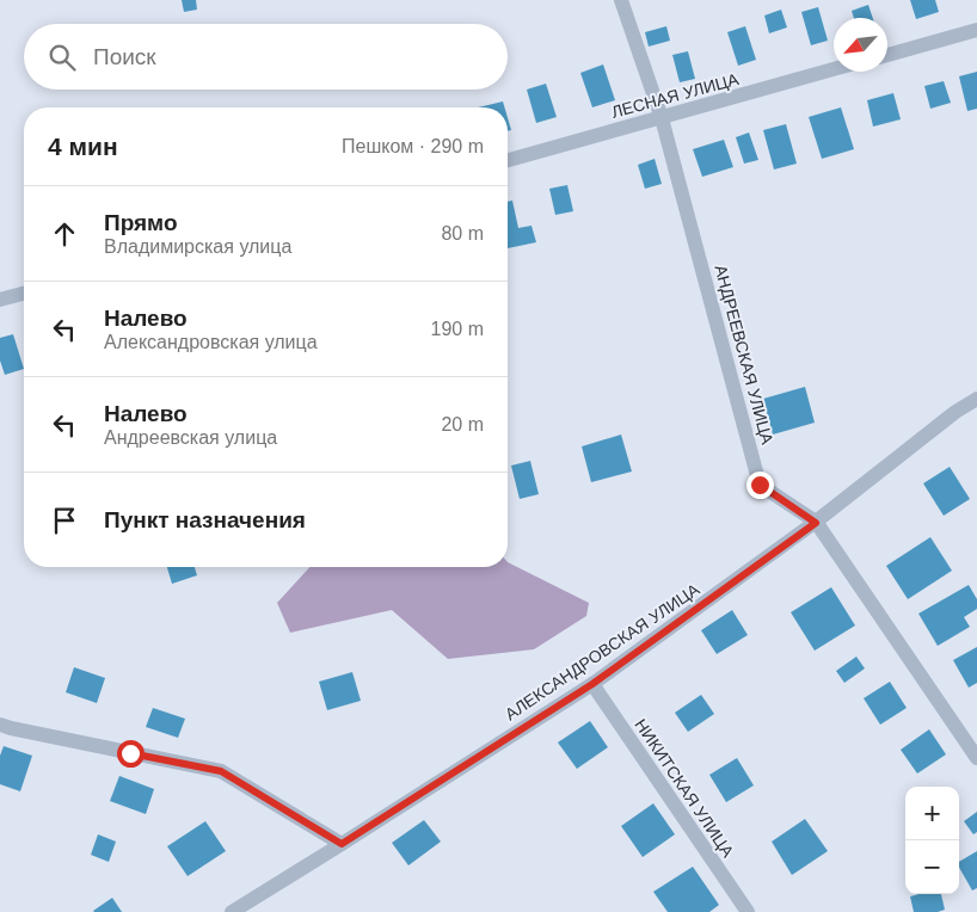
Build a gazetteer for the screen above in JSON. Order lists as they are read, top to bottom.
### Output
{
  "streets": {
    "street": [
      "ЛЕСНАЯ УЛИЦА",
      "АНДРЕЕВСКАЯ УЛИЦА",
      "АЛЕКСАНДРОВСКАЯ УЛИЦА",
      "НИКИТСКАЯ УЛИЦА"
    ]
  },
  "crossings": [
    ["ЛЕСНАЯ УЛИЦА", "АНДРЕЕВСКАЯ УЛИЦА"],
    ["АНДРЕЕВСКАЯ УЛИЦА", "АЛЕКСАНДРОВСКАЯ УЛИЦА"],
    ["АЛЕКСАНДРОВСКАЯ УЛИЦА", "НИКИТСКАЯ УЛИЦА"]
  ],
  "north": "bottom left",
  "page": {
    "search": "Поиск",
    "heading": ["4 мин", "Пешком · 290 m"],
    "list": [
      ["Прямо", "Владимирская улица", "80 m"],
      ["Налево", "Александровская улица", "190 m"],
      ["Налево", "Андреевская улица", "20 m"],
      "Пункт назначения"
    ],
    "map_buttons": ["+", "−"]
  }
}
